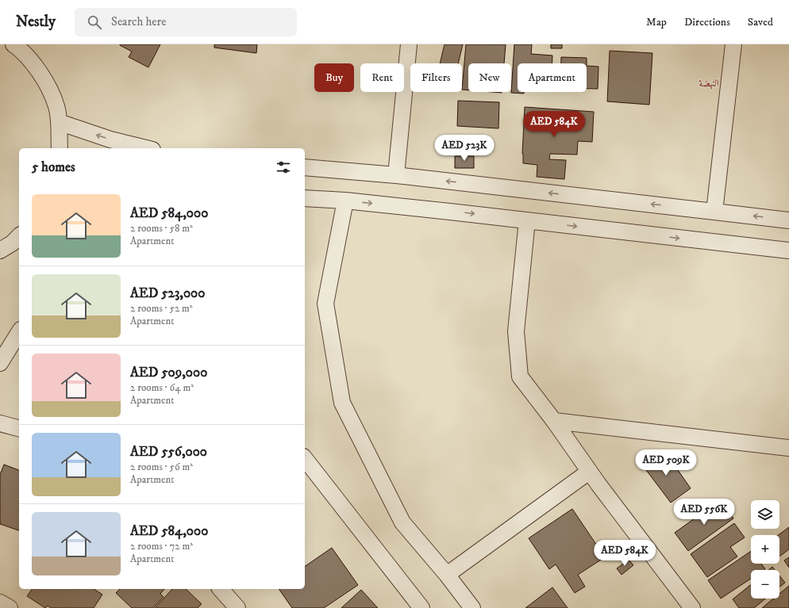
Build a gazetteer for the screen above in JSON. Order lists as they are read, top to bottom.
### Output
{
  "districts": ["النهضة"],
  "page": {
    "header": "Nestly",
    "search": "Search here",
    "nav": ["Map", "Directions", "Saved"],
    "chip": [
      "Buy",
      "Rent",
      "Filters",
      "New",
      "Apartment"
    ],
    "price": [
      "AED 584K",
      "AED 523K",
      "AED 509K",
      "AED 556K",
      "AED 584K"
    ],
    "heading": "5 homes",
    "list": [
      {
        "name": "AED 584,000",
        "note": "2 rooms · 58 m² · Apartment"
      },
      {
        "name": "AED 523,000",
        "note": "2 rooms · 52 m² · Apartment"
      },
      {
        "name": "AED 509,000",
        "note": "2 rooms · 64 m² · Apartment"
      },
      {
        "name": "AED 556,000",
        "note": "2 rooms · 56 m² · Apartment"
      },
      {
        "name": "AED 584,000",
        "note": "2 rooms · 72 m² · Apartment"
      }
    ],
    "map_buttons": ["+", "−"]
  }
}
